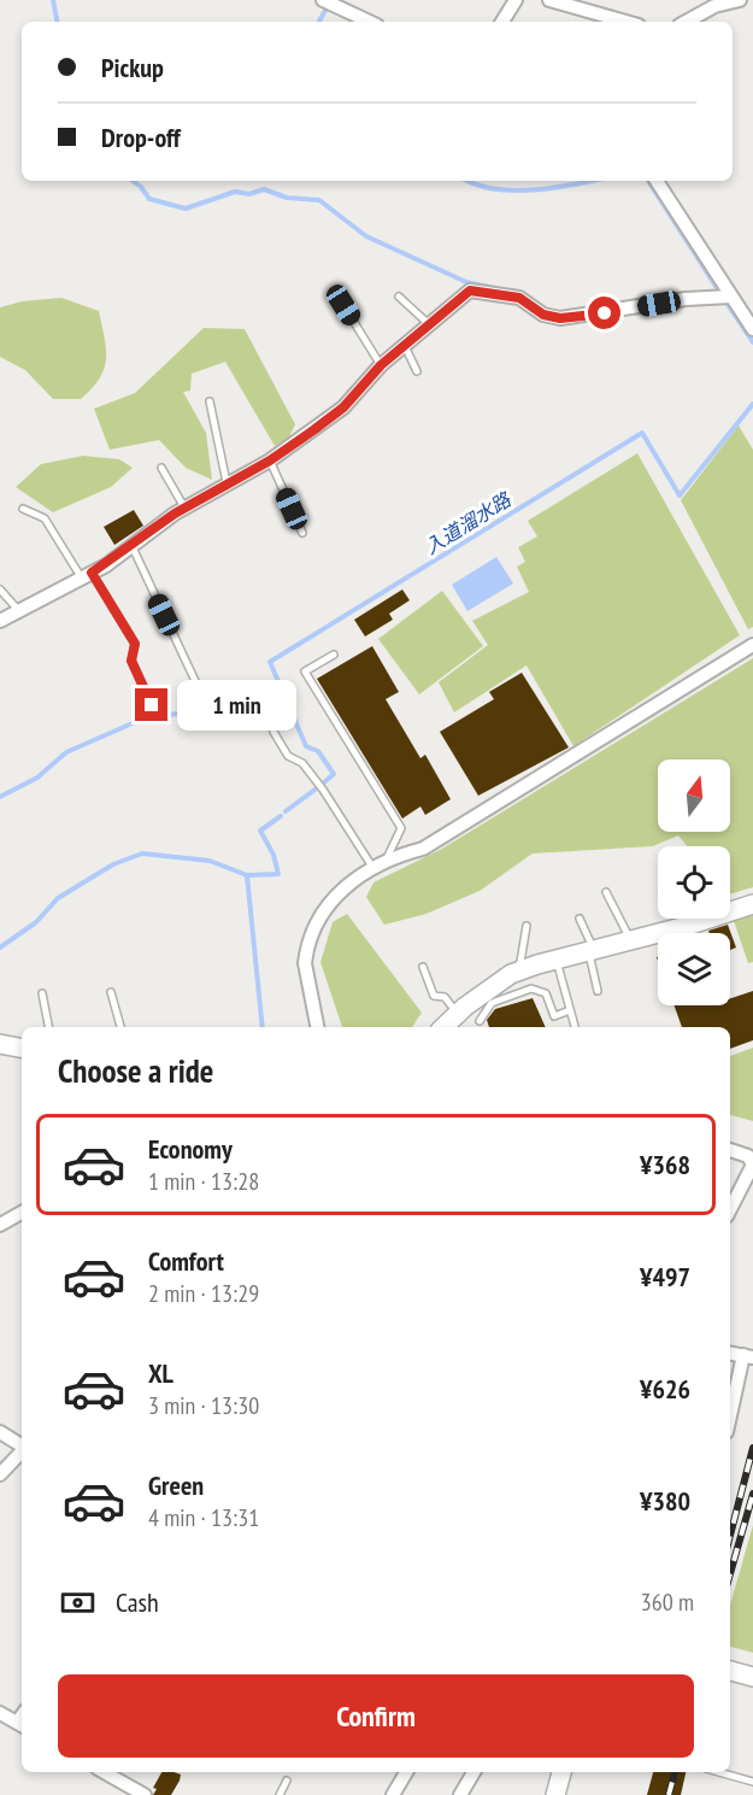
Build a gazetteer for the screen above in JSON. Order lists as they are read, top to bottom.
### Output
{
  "water": ["入道溜水路"],
  "north": "top",
  "page": {
    "banner": ["Pickup", "Drop-off"],
    "bubble": "1 min",
    "heading": "Choose a ride",
    "list": [
      {
        "name": "Economy",
        "note": "1 min · 13:28",
        "value": "¥368"
      },
      {
        "name": "Comfort",
        "note": "2 min · 13:29",
        "value": "¥497"
      },
      {
        "name": "XL",
        "note": "3 min · 13:30",
        "value": "¥626"
      },
      {
        "name": "Green",
        "note": "4 min · 13:31",
        "value": "¥380"
      }
    ],
    "pay": ["Cash", "360 m"],
    "buttons": "Confirm"
  }
}
